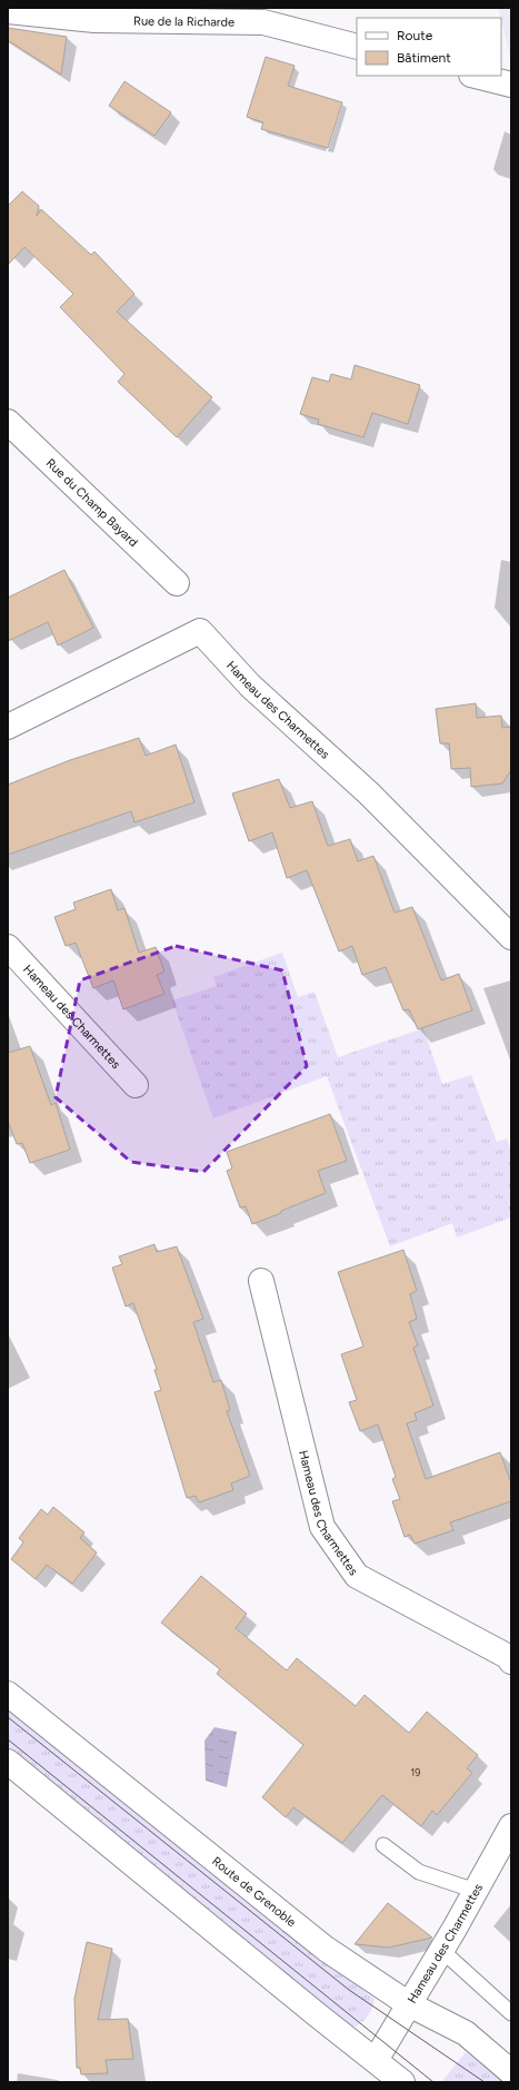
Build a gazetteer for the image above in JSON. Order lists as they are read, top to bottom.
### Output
{
  "streets": {
    "street": [
      "Rue de la Richarde",
      "Rue du Champ Bayard",
      "Hameau des Charmettes",
      "Route de Grenoble"
    ]
  },
  "crossings": [
    ["Hameau des Charmettes", "Route de Grenoble"]
  ],
  "house_numbers": ["19"],
  "legend": ["Route", "Bâtiment"]
}
